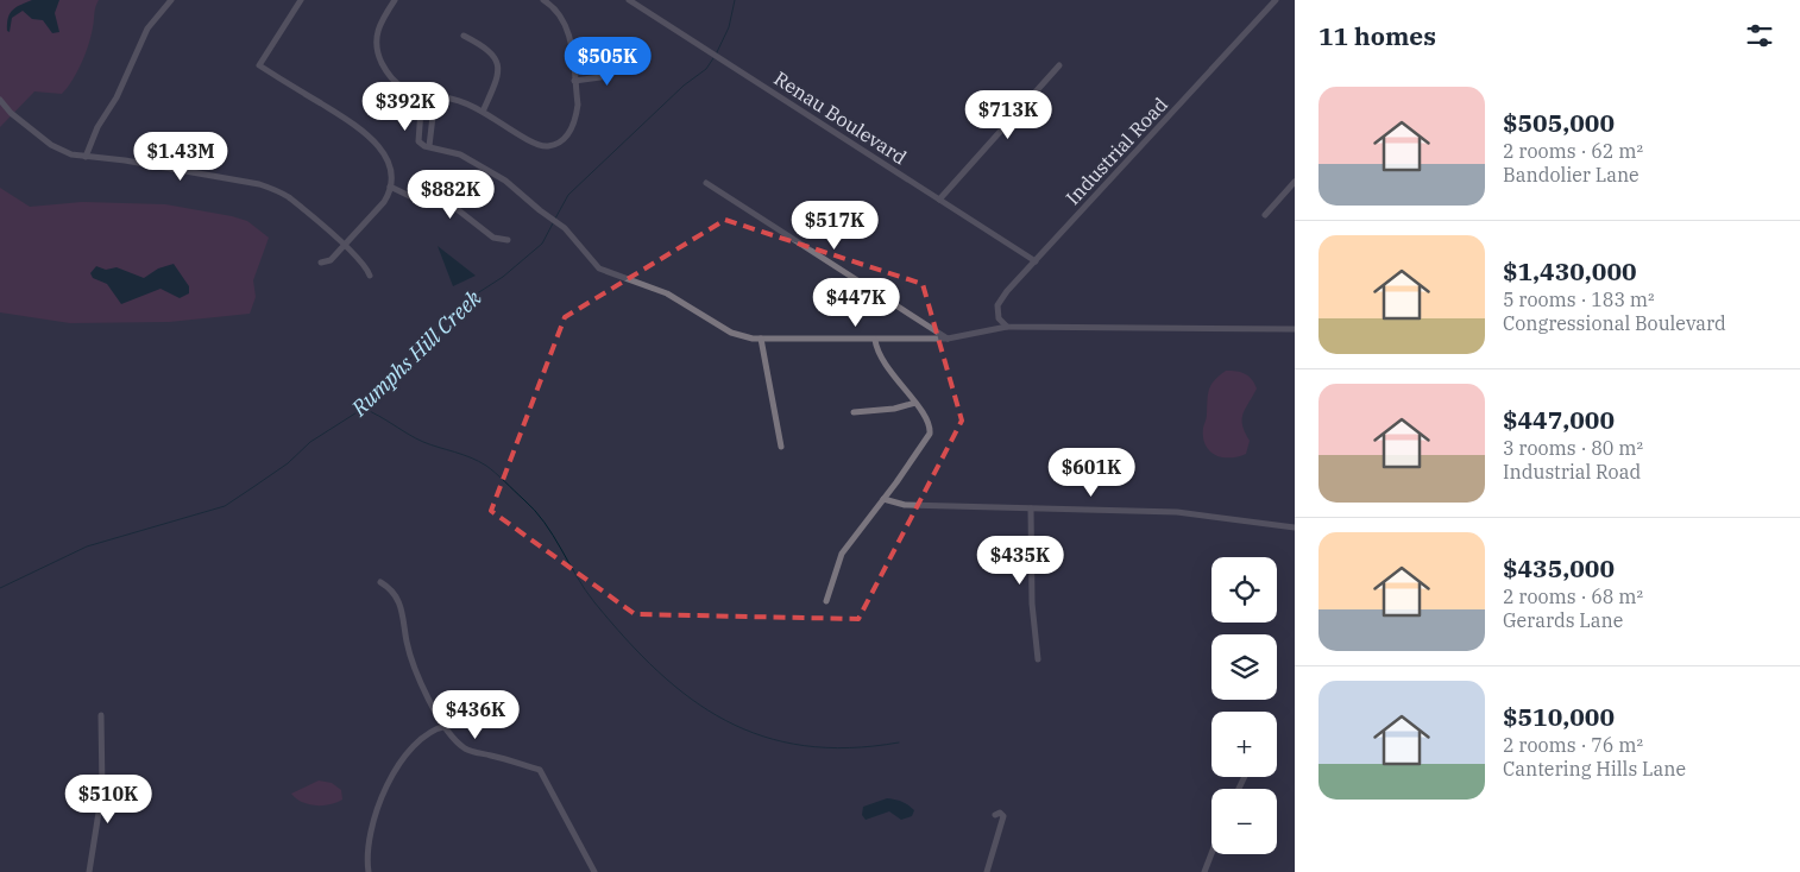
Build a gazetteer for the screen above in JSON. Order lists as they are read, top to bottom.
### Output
{
  "streets": {
    "street": ["Renau Boulevard", "Industrial Road"]
  },
  "crossings": [
    ["Renau Boulevard", "Industrial Road"]
  ],
  "water": ["Rumphs Hill Creek"],
  "page": {
    "heading": "11 homes",
    "price": [
      "$505K",
      "$392K",
      "$713K",
      "$1.43M",
      "$882K",
      "$517K",
      "$447K",
      "$601K",
      "$435K",
      "$436K",
      "$510K"
    ],
    "list": [
      {
        "name": "$505,000",
        "note": "2 rooms · 62 m² · Bandolier Lane"
      },
      {
        "name": "$1,430,000",
        "note": "5 rooms · 183 m² · Congressional Boulevard"
      },
      {
        "name": "$447,000",
        "note": "3 rooms · 80 m² · Industrial Road"
      },
      {
        "name": "$435,000",
        "note": "2 rooms · 68 m² · Gerards Lane"
      },
      {
        "name": "$510,000",
        "note": "2 rooms · 76 m² · Cantering Hills Lane"
      }
    ],
    "map_buttons": ["+", "−"]
  }
}
